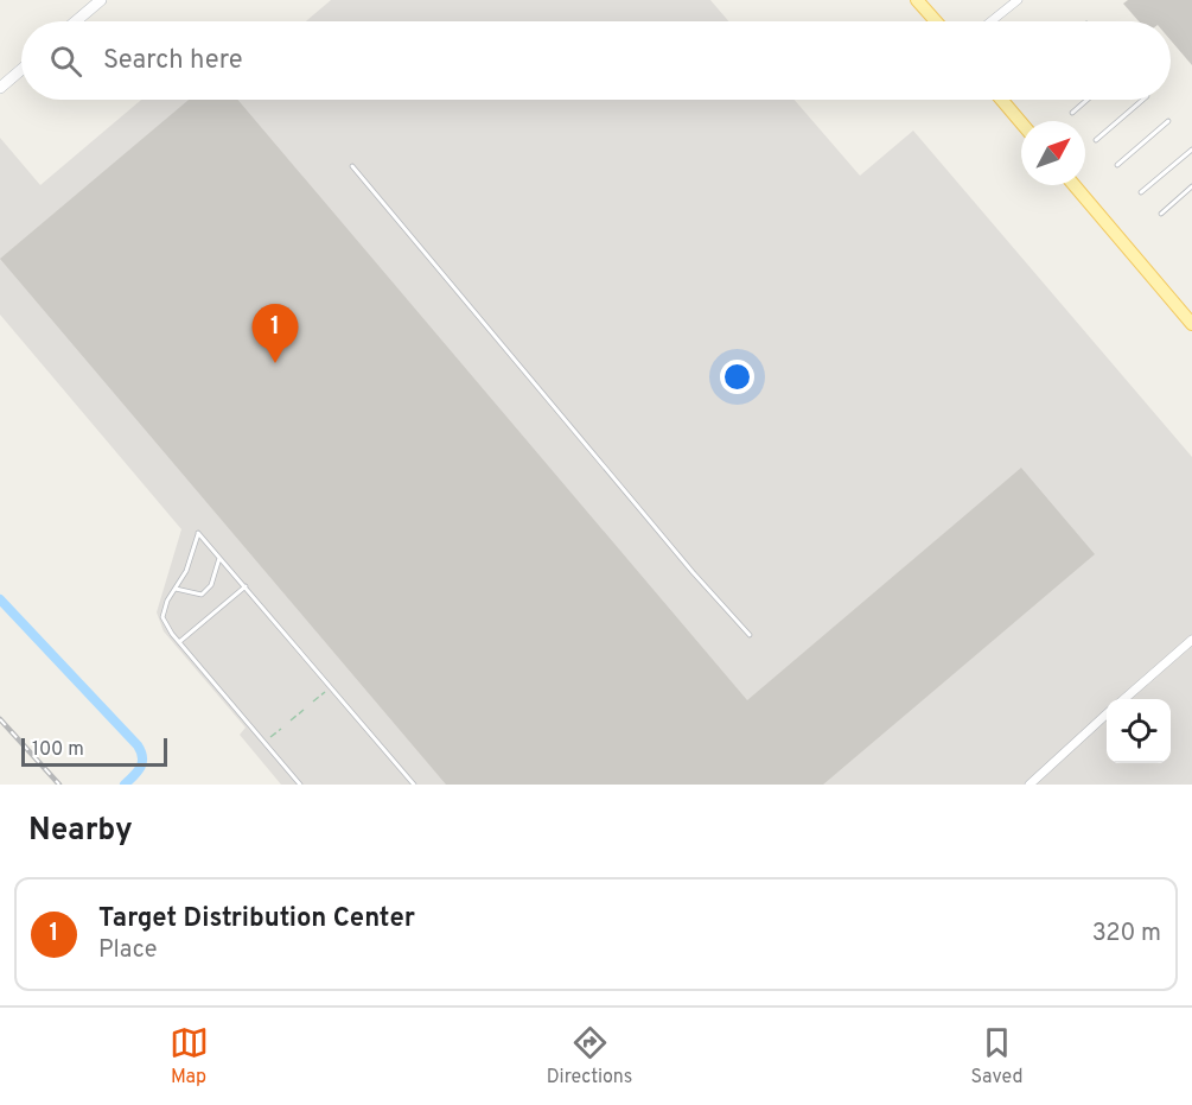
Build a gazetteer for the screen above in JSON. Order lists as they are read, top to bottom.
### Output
{
  "scale_bar": "100 m",
  "north": "top right",
  "page": {
    "search": "Search here",
    "pins": "1",
    "scale": "100 m",
    "heading": "Nearby",
    "list": [
      {
        "mark": "1",
        "name": "Target Distribution Center",
        "note": "Place",
        "value": "320 m"
      }
    ],
    "nav": ["Map", "Directions", "Saved"]
  }
}
